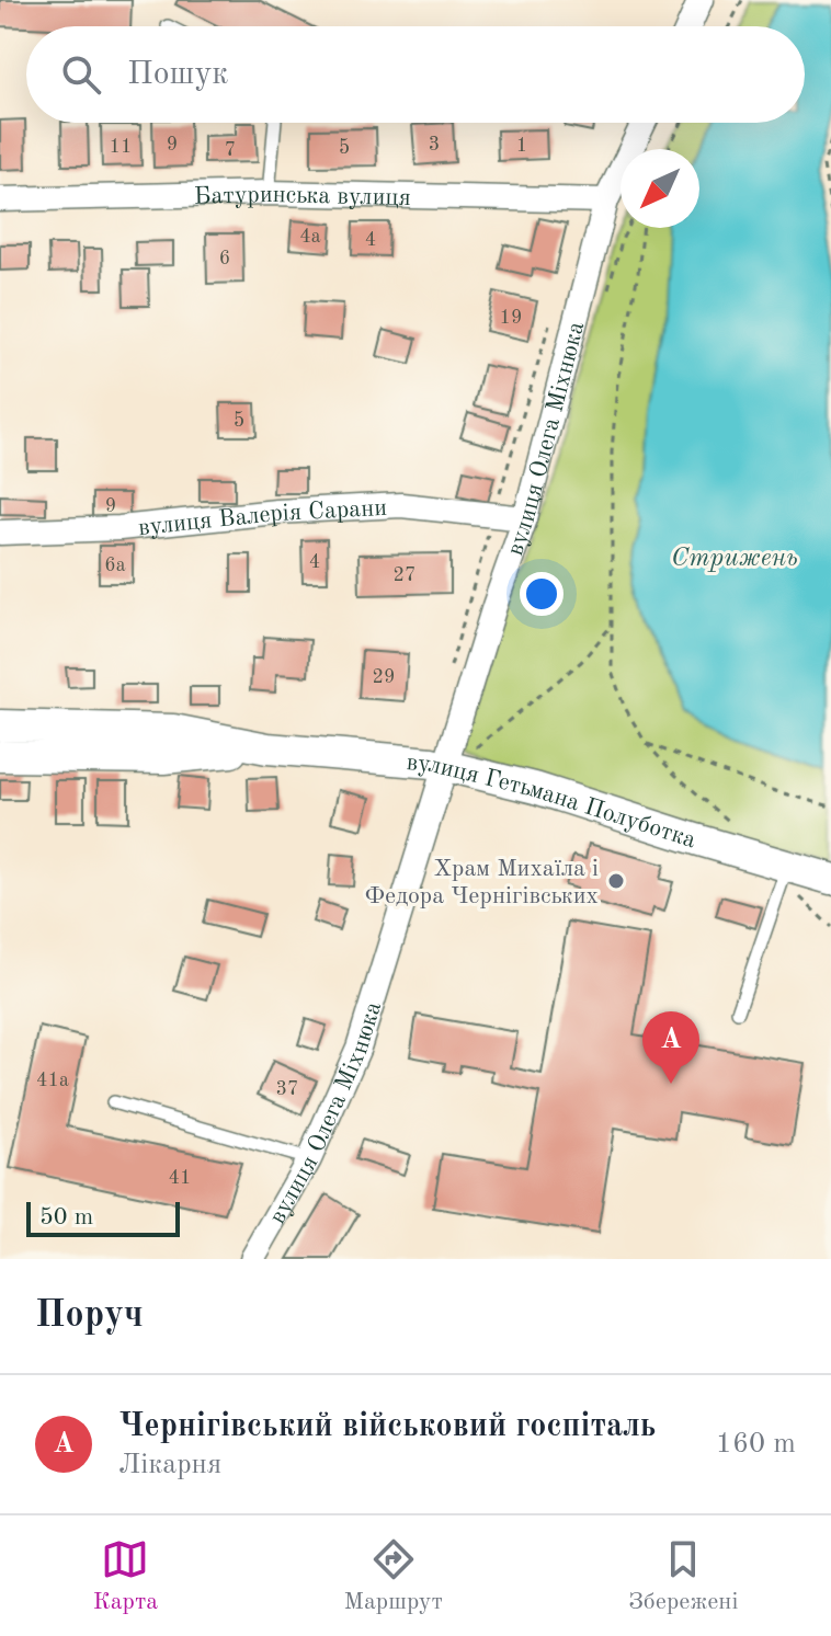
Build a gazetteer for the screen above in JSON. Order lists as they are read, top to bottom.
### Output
{
  "streets": {
    "street": [
      "Батуринська вулиця",
      "вулиця Олега Міхнюка",
      "вулиця Валерія Сарани",
      "вулиця Гетьмана Полуботка"
    ]
  },
  "crossings": [
    ["Батуринська вулиця", "вулиця Олега Міхнюка"],
    ["вулиця Олега Міхнюка", "вулиця Валерія Сарани"],
    ["вулиця Олега Міхнюка", "вулиця Гетьмана Полуботка"]
  ],
  "water": ["Стрижень"],
  "places": ["Храм Михаїла і Федора Чернігівських"],
  "house_numbers": [
    "9",
    "3",
    "1",
    "11",
    "5",
    "7",
    "4а",
    "4",
    "6",
    "19",
    "5",
    "9",
    "4",
    "6а",
    "27",
    "29",
    "41а",
    "37",
    "41"
  ],
  "scale_bar": "50 m",
  "north": "bottom left",
  "page": {
    "search": "Пошук",
    "pins": "A",
    "scale": "50 m",
    "heading": "Поруч",
    "list": [
      {
        "mark": "A",
        "name": "Чернігівський військовий госпіталь",
        "note": "Лікарня",
        "value": "160 m"
      }
    ],
    "nav": ["Карта", "Маршрут", "Збережені"]
  }
}
